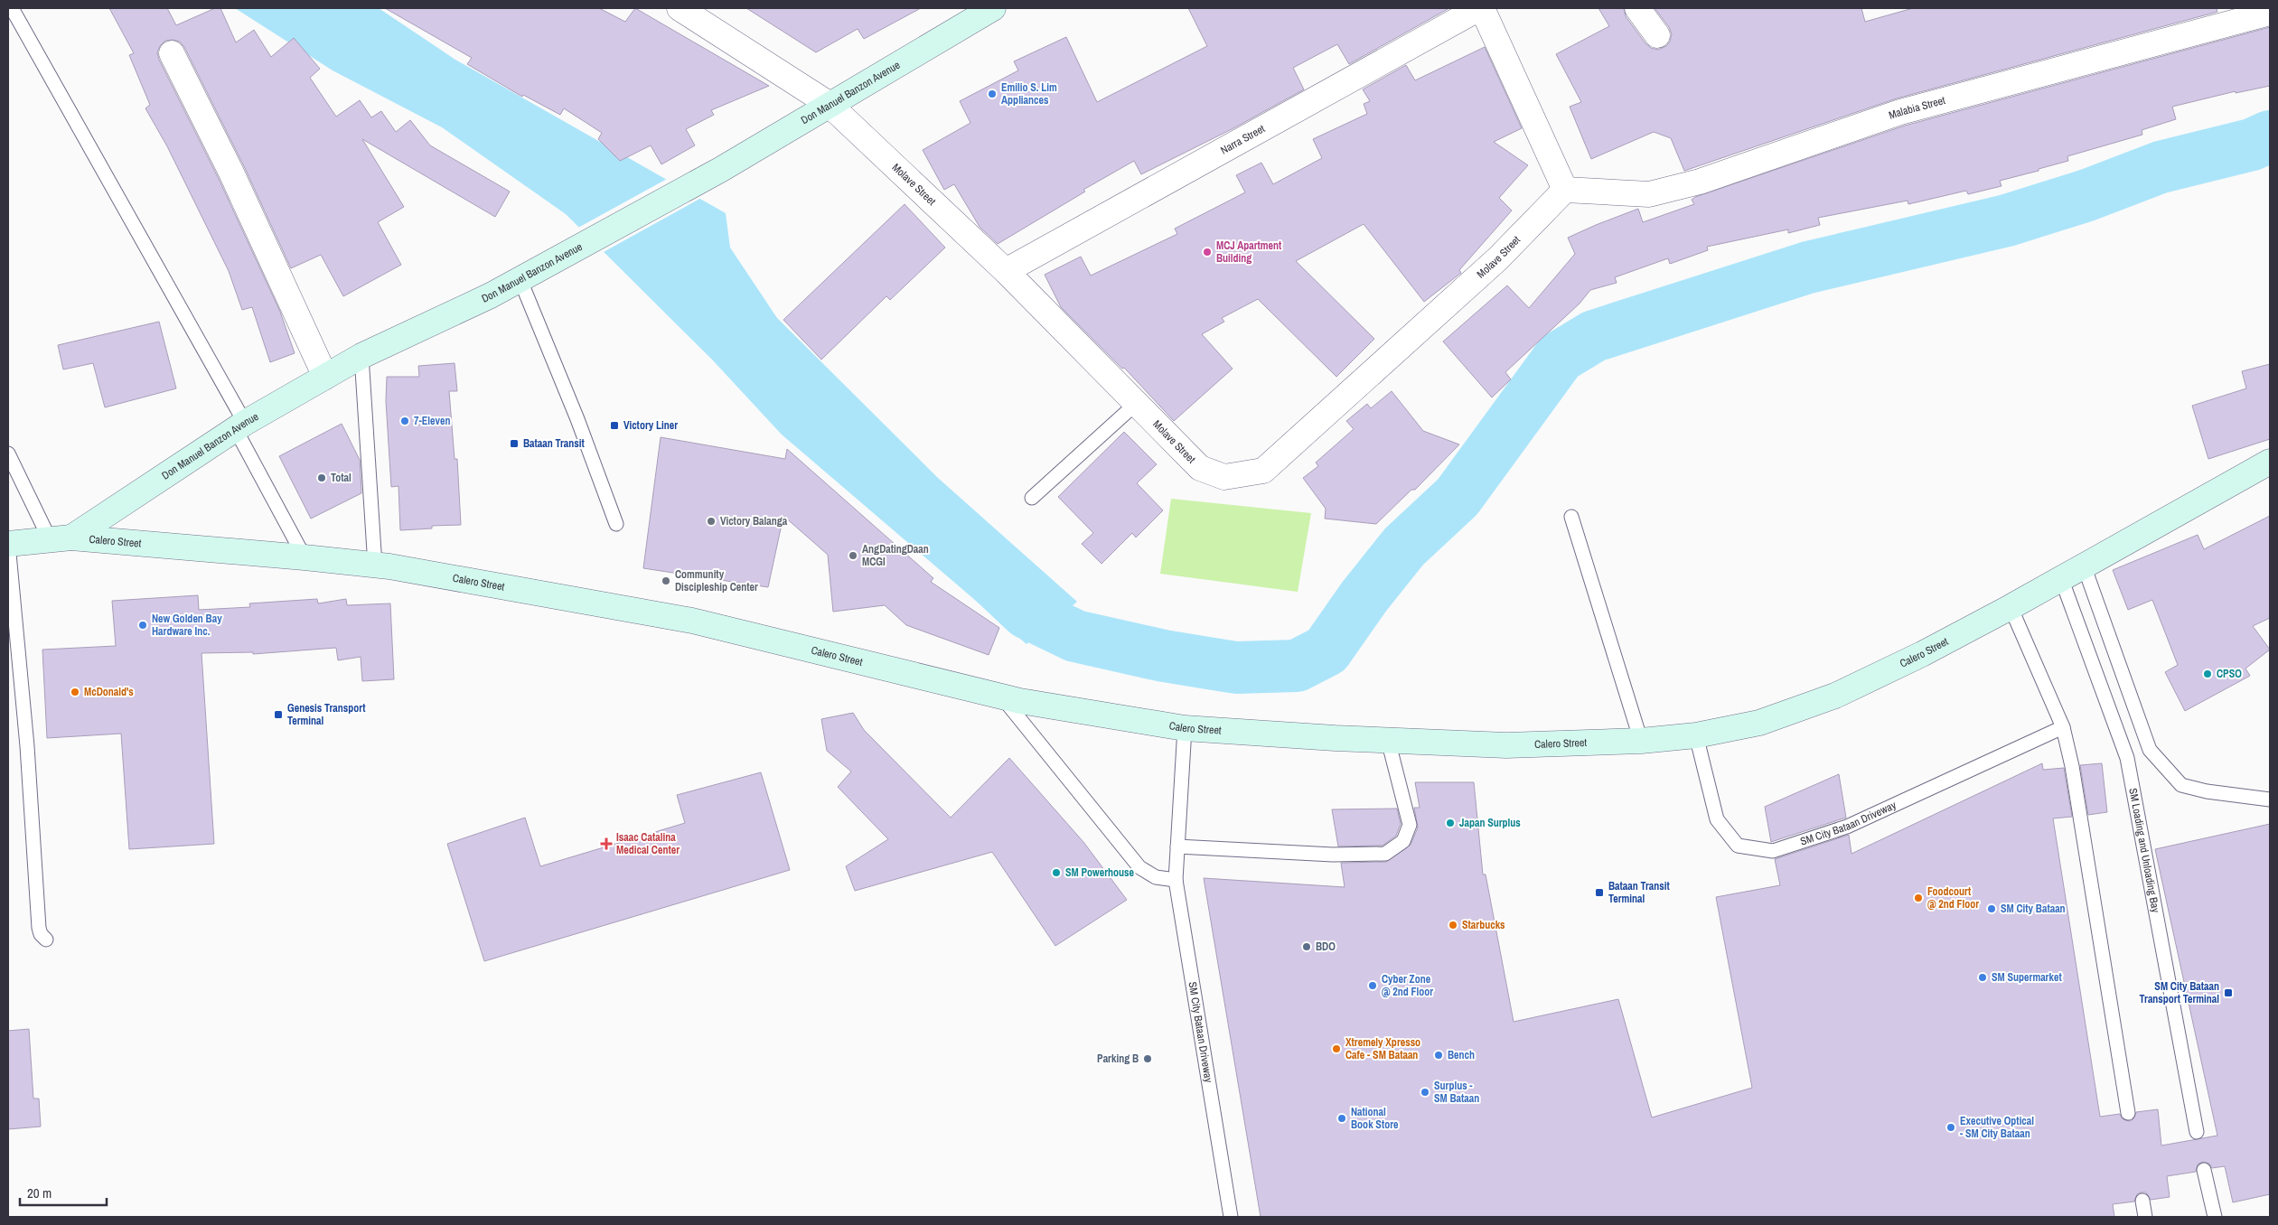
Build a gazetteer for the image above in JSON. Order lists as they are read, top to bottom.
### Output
{
  "streets": {
    "main road": ["Don Manuel Banzon Avenue", "Calero Street"],
    "street": ["Malabia Street", "Narra Street", "Molave Street"],
    "lane": ["SM City Bataan Driveway", "SM Loading and Unloading Bay"]
  },
  "crossings": [
    ["Don Manuel Banzon Avenue", "Molave Street"],
    ["Don Manuel Banzon Avenue", "Calero Street"],
    ["Malabia Street", "Molave Street"],
    ["Narra Street", "Molave Street"],
    ["Calero Street", "SM City Bataan Driveway"],
    ["Calero Street", "SM Loading and Unloading Bay"]
  ],
  "places": {
    "other": [
      "Emilio S. Lim Appliances",
      "MCJ Apartment Building",
      "7-Eleven",
      "Total",
      "Victory Balanga",
      "AngDatingDaan MCGI",
      "Community Discipleship Center",
      "New Golden Bay Hardware Inc.",
      "CPSO",
      "McDonald's",
      "Japan Surplus",
      "SM Powerhouse",
      "Foodcourt @ 2nd Floor",
      "SM City Bataan",
      "Starbucks",
      "BDO",
      "SM Supermarket",
      "Cyber Zone @ 2nd Floor",
      "Xtremely Xpresso Cafe - SM Bataan",
      "Bench",
      "Parking B",
      "Surplus - SM Bataan",
      "National Book Store",
      "Executive Optical - SM City Bataan"
    ],
    "transit": [
      "Victory Liner",
      "Bataan Transit",
      "Genesis Transport Terminal",
      "Bataan Transit Terminal",
      "SM City Bataan Transport Terminal"
    ],
    "health": ["Isaac Catalina Medical Center"]
  },
  "scale_bar": "20 m"
}
